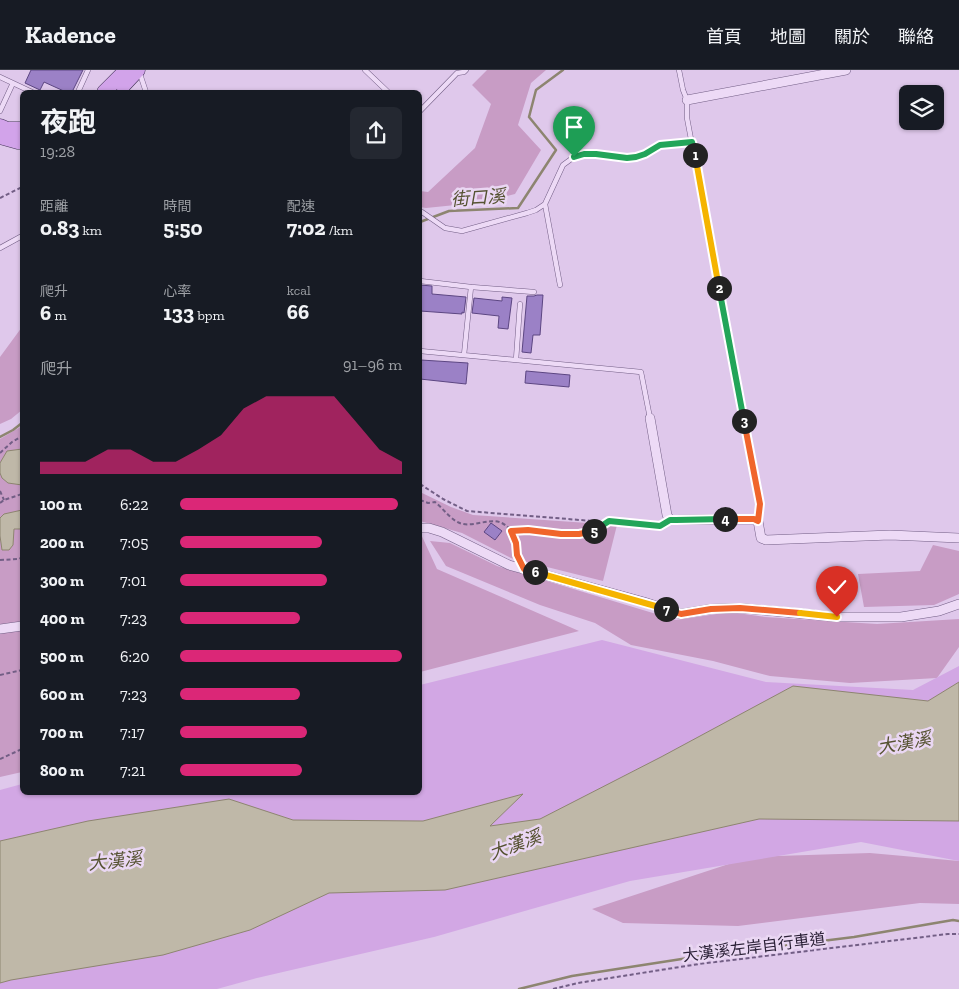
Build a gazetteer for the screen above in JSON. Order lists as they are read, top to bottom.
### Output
{
  "streets": {
    "path": ["大漢溪左岸自行車道"]
  },
  "water": ["街口溪", "大漢溪"],
  "page": {
    "header": "Kadence",
    "nav": [
      "首頁",
      "地圖",
      "關於",
      "聯絡"
    ],
    "heading": ["夜跑", "19:28"],
    "pins": [
      "1",
      "2",
      "3",
      "4",
      "5",
      "6",
      "7"
    ],
    "stats": [
      ["距離", "0.83 km"],
      ["時間", "5:50"],
      ["配速", "7:02 /km"],
      ["爬升", "6 m"],
      ["心率", "133 bpm"],
      ["kcal", "66"]
    ],
    "chart": ["爬升", "91–96 m"],
    "list": [
      {
        "name": "100 m",
        "note": "6:22"
      },
      {
        "name": "200 m",
        "note": "7:05"
      },
      {
        "name": "300 m",
        "note": "7:01"
      },
      {
        "name": "400 m",
        "note": "7:23"
      },
      {
        "name": "500 m",
        "note": "6:20"
      },
      {
        "name": "600 m",
        "note": "7:23"
      },
      {
        "name": "700 m",
        "note": "7:17"
      },
      {
        "name": "800 m",
        "note": "7:21"
      }
    ]
  }
}
